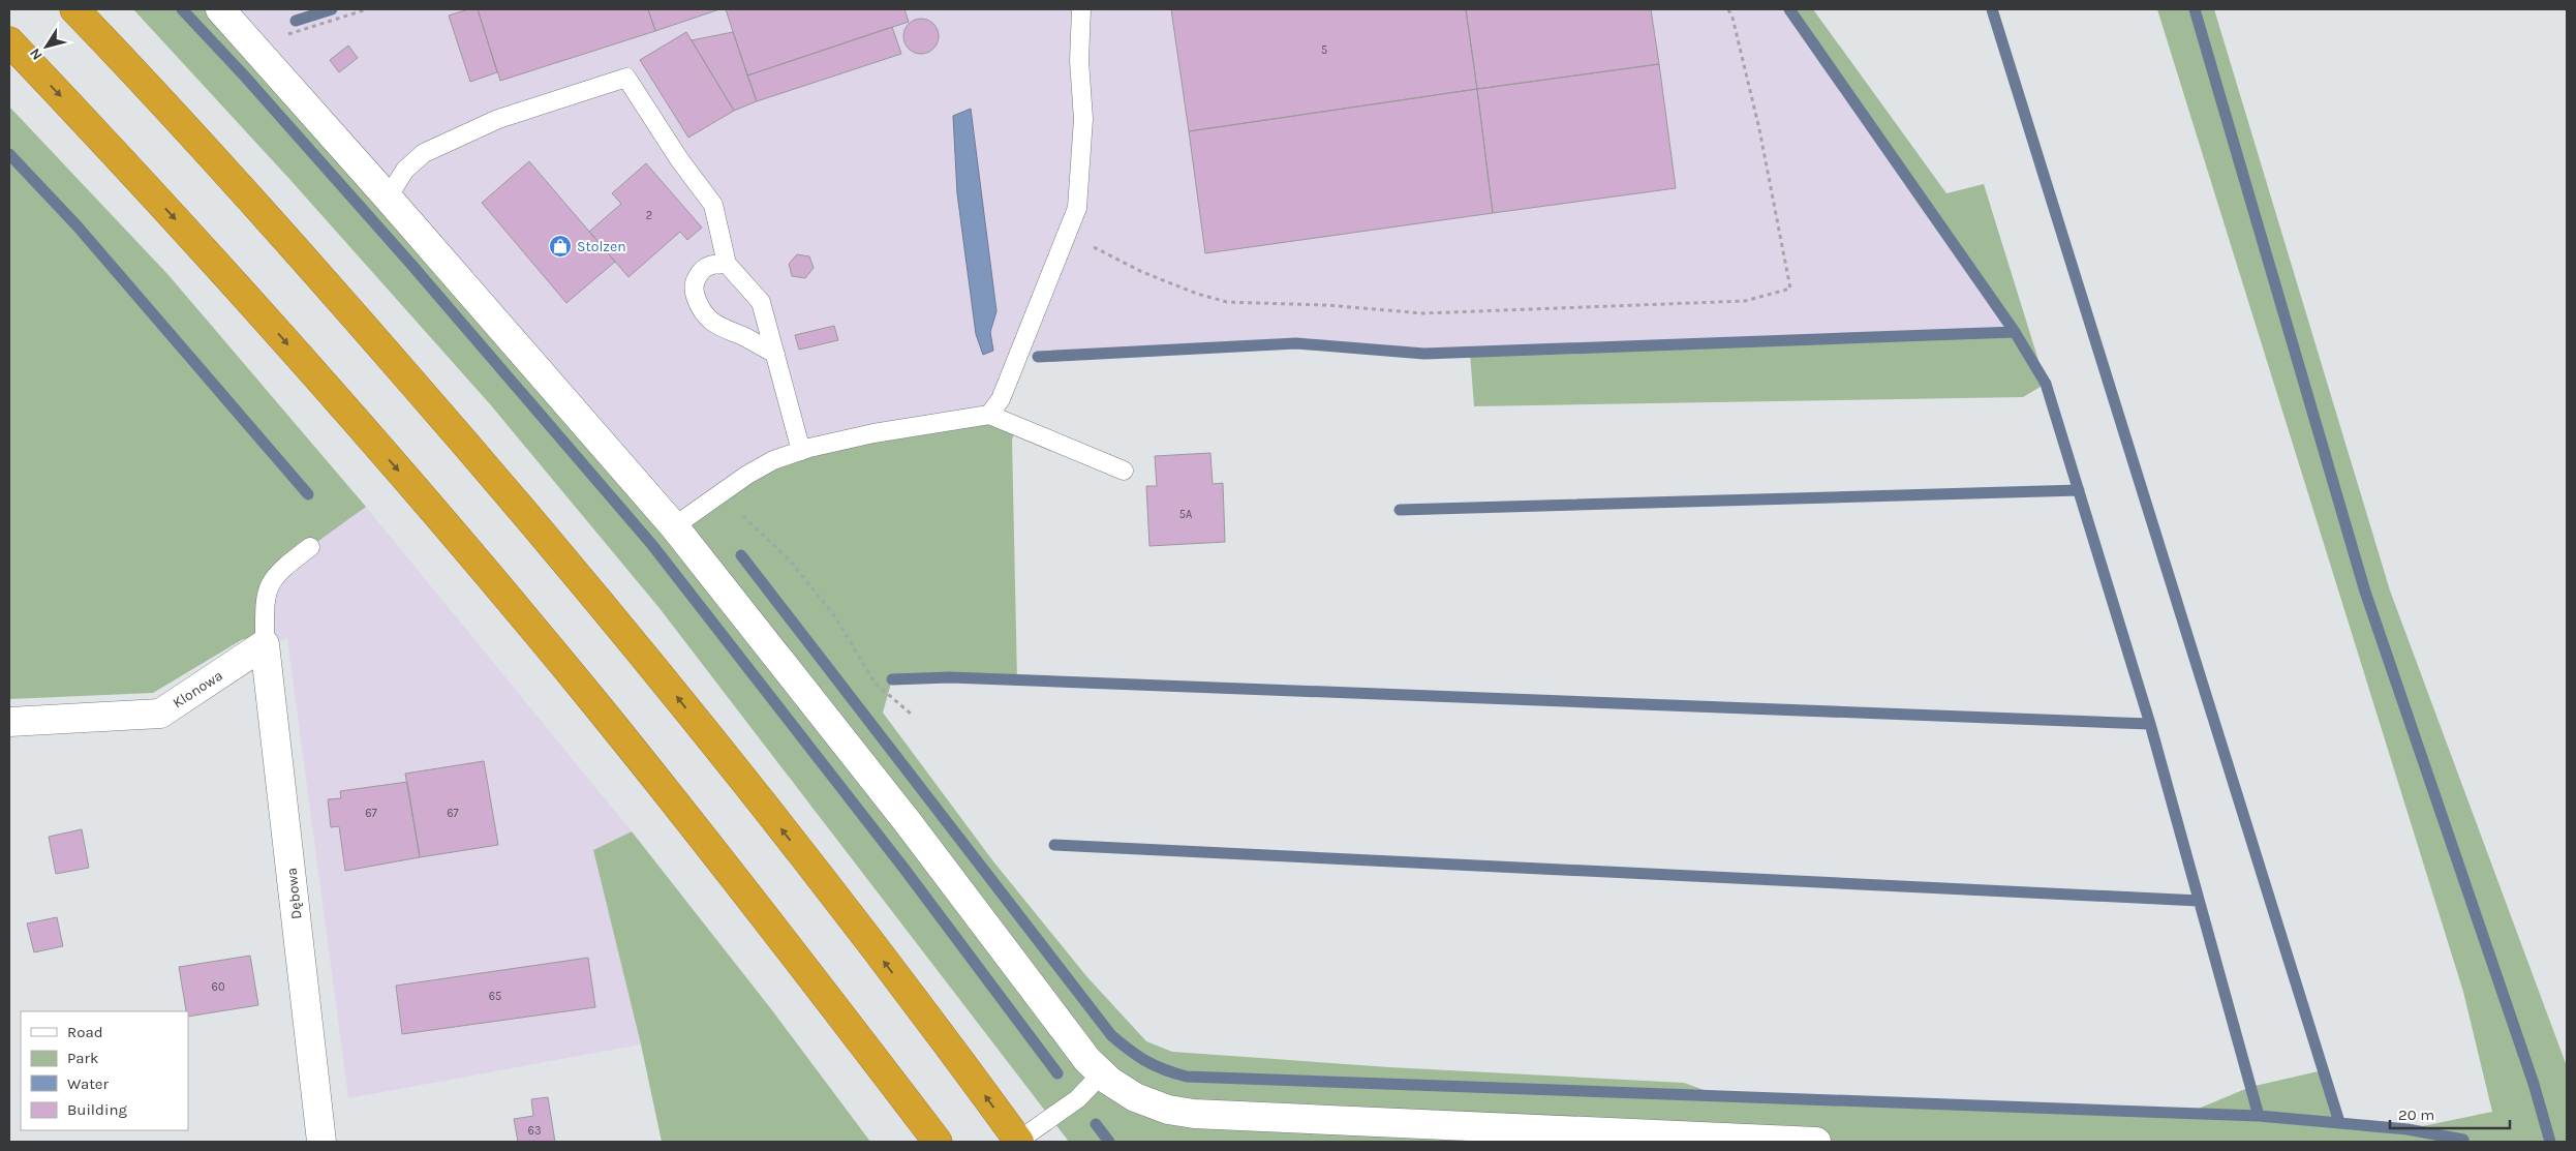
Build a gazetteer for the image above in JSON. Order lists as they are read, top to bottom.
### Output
{
  "streets": {
    "street": ["Klonowa", "Dębowa"]
  },
  "crossings": [
    ["Klonowa", "Dębowa"]
  ],
  "places": {
    "shop": ["Stolzen"]
  },
  "house_numbers": [
    "5",
    "2",
    "5A",
    "67",
    "67",
    "60",
    "65",
    "63"
  ],
  "legend": [
    "Road",
    "Park",
    "Water",
    "Building"
  ],
  "scale_bar": "20 m",
  "north": "bottom left"
}
